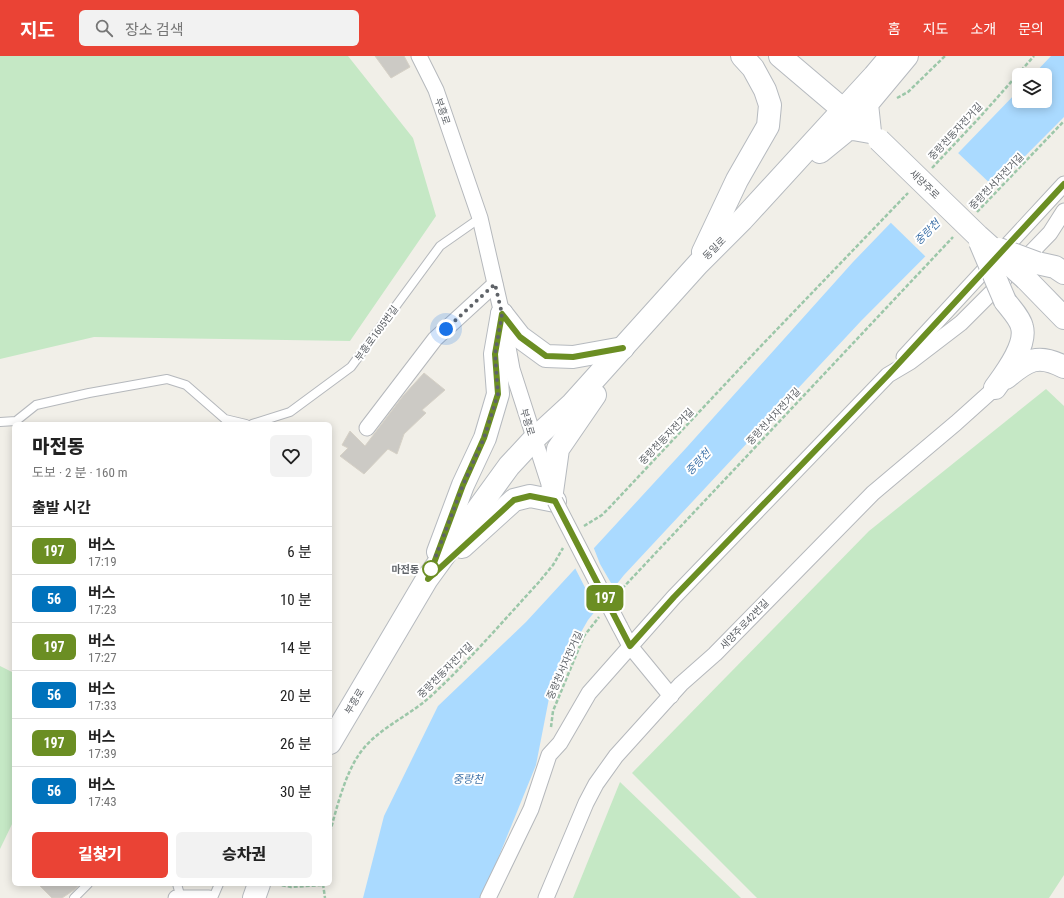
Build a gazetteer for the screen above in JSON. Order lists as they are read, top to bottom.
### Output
{
  "streets": {
    "main road": ["부흥로", "새양주로", "동일로"],
    "street": ["새양주로42번길"],
    "lane": ["부흥로1605번길"],
    "path": ["중랑천동자전거길", "중랑천서자전거길"]
  },
  "crossings": [
    ["부흥로", "동일로"],
    ["부흥로", "부흥로1605번길"],
    ["중랑천서자전거길", "새양주로"],
    ["새양주로", "동일로"]
  ],
  "water": ["중랑천"],
  "places": ["마전동"],
  "lines": ["bus line 197"],
  "page": {
    "header": "지도",
    "search": "장소 검색",
    "nav": [
      "홈",
      "지도",
      "소개",
      "문의"
    ],
    "on_map": "197",
    "heading": [
      ["마전동", "도보 · 2 분 · 160 m"],
      "출발 시간"
    ],
    "list": [
      {
        "mark": "197",
        "name": "버스",
        "note": "17:19",
        "value": "6 분"
      },
      {
        "mark": "56",
        "name": "버스",
        "note": "17:23",
        "value": "10 분"
      },
      {
        "mark": "197",
        "name": "버스",
        "note": "17:27",
        "value": "14 분"
      },
      {
        "mark": "56",
        "name": "버스",
        "note": "17:33",
        "value": "20 분"
      },
      {
        "mark": "197",
        "name": "버스",
        "note": "17:39",
        "value": "26 분"
      },
      {
        "mark": "56",
        "name": "버스",
        "note": "17:43",
        "value": "30 분"
      }
    ],
    "buttons": ["길찾기", "승차권"]
  }
}
